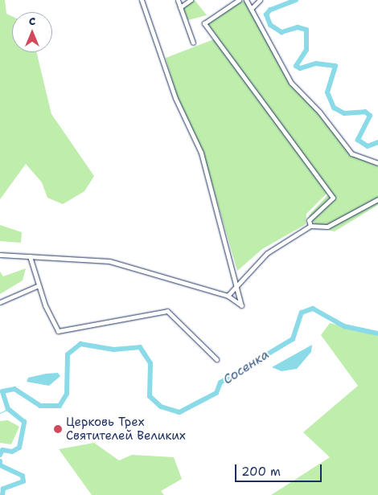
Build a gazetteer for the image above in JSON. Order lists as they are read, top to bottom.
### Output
{
  "water": ["Сосенка"],
  "places": ["Церковь Трех Святителей Великих"],
  "scale_bar": "200 m",
  "north": "top"
}
